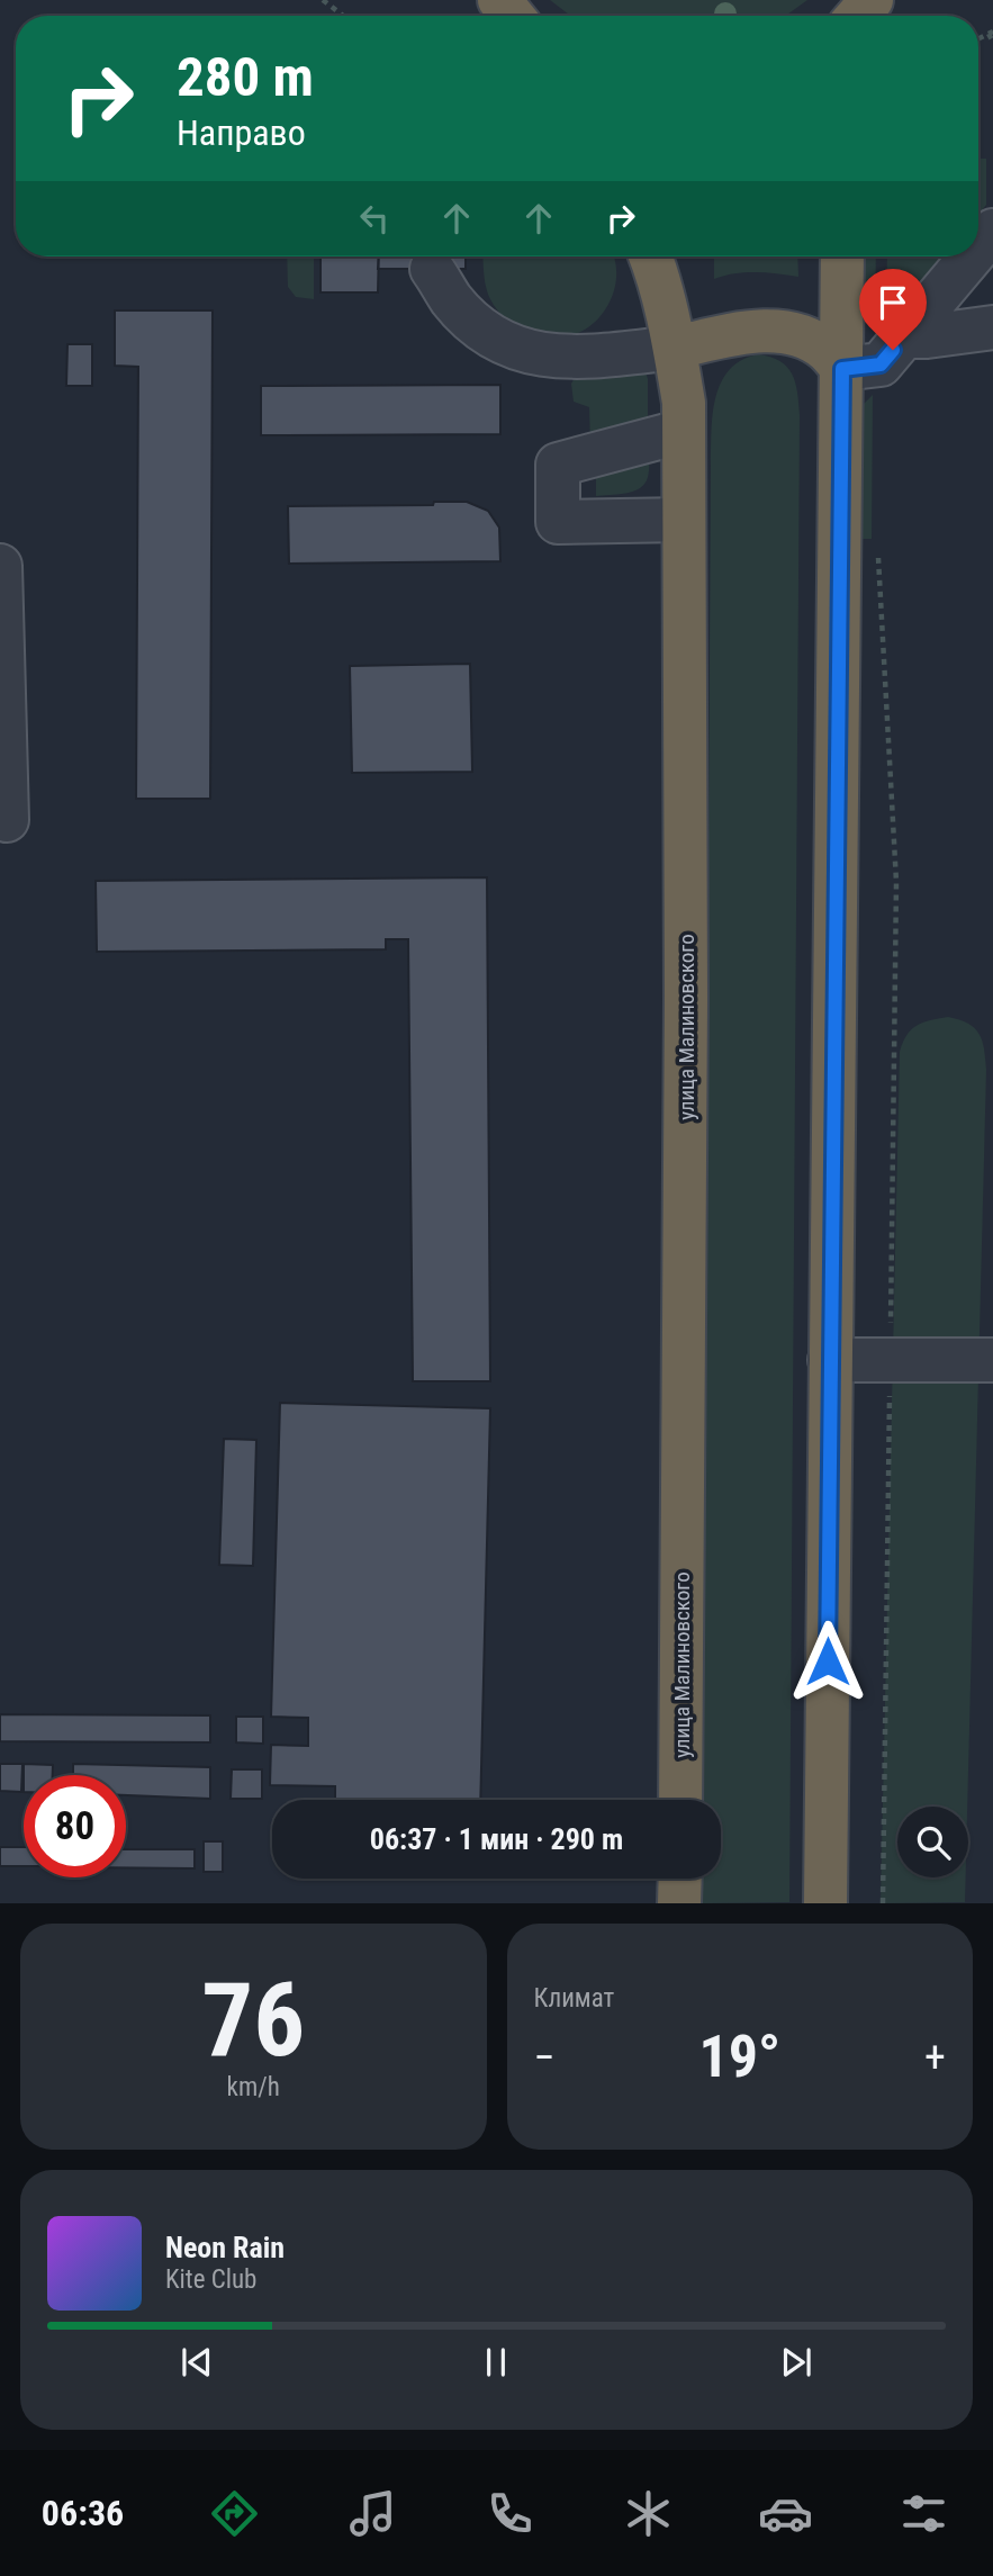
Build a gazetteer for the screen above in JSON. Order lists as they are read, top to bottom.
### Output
{
  "streets": {
    "highway": ["улица Малиновского"]
  },
  "page": {
    "turn": ["280 m", "Направо"],
    "limit": "80",
    "trip": "06:37 · 1 мин · 290 m",
    "tile": [
      ["76", "km/h"],
      "Климат"
    ],
    "heat": ["−", "19°", "+"],
    "song": ["Neon Rain", "Kite Club"],
    "tabs": "06:36"
  }
}
